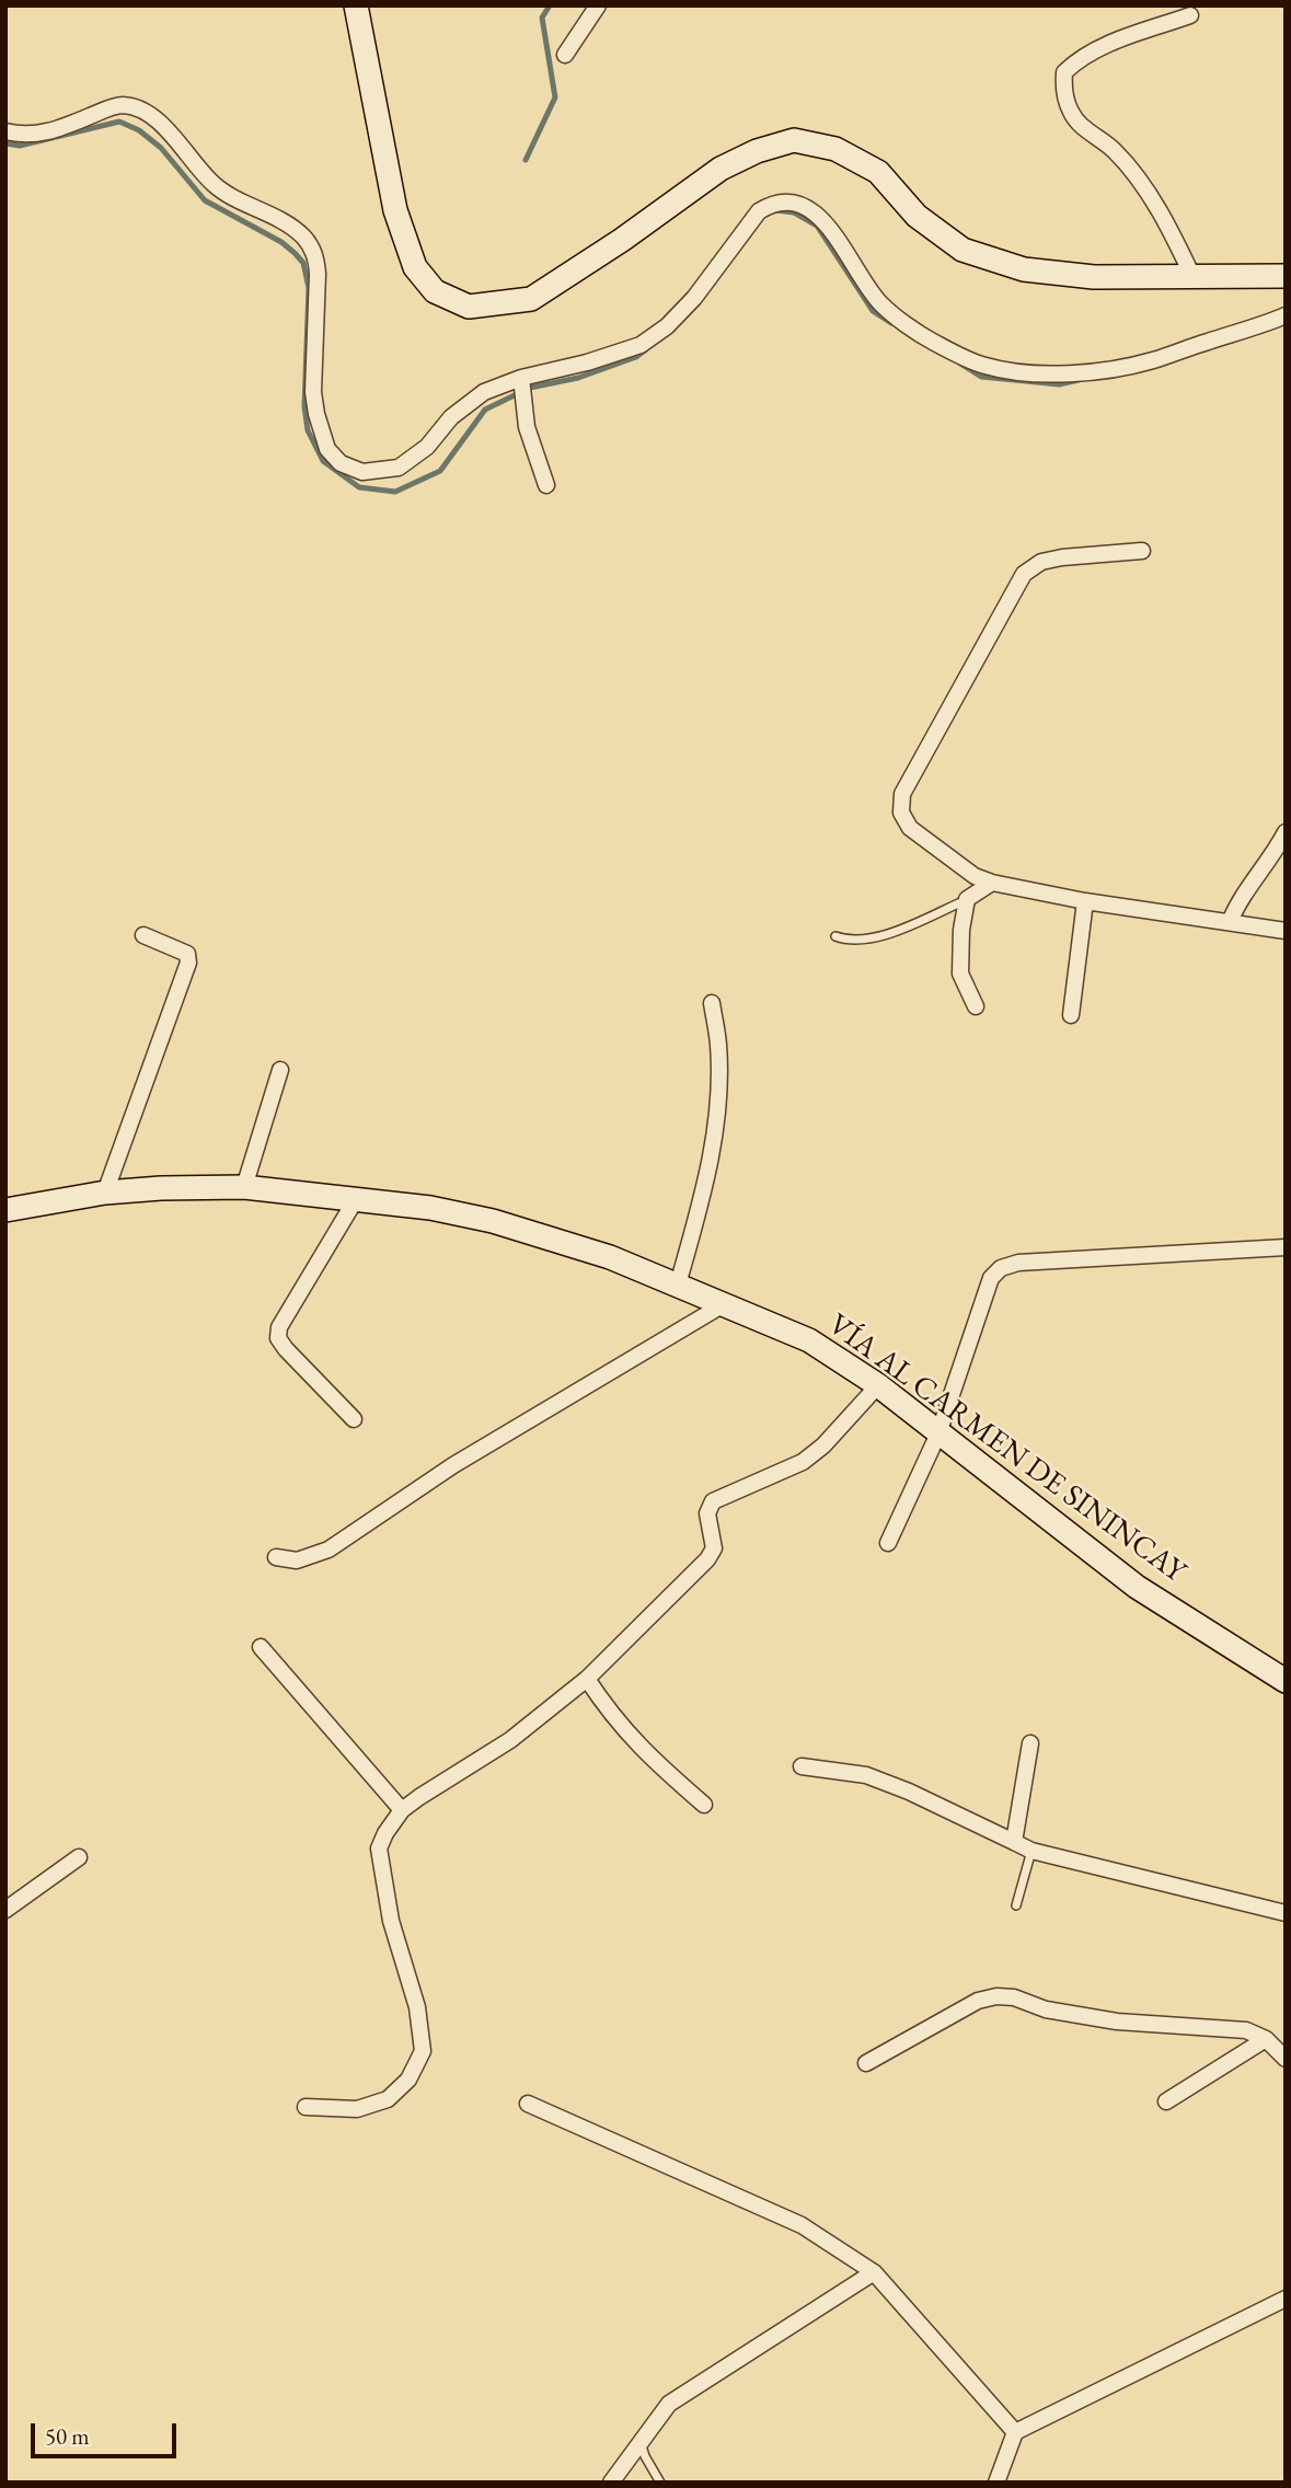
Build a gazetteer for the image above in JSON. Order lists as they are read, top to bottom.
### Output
{
  "streets": {
    "street": ["VÍA AL CARMEN DE SININCAY"]
  },
  "scale_bar": "50 m"
}
